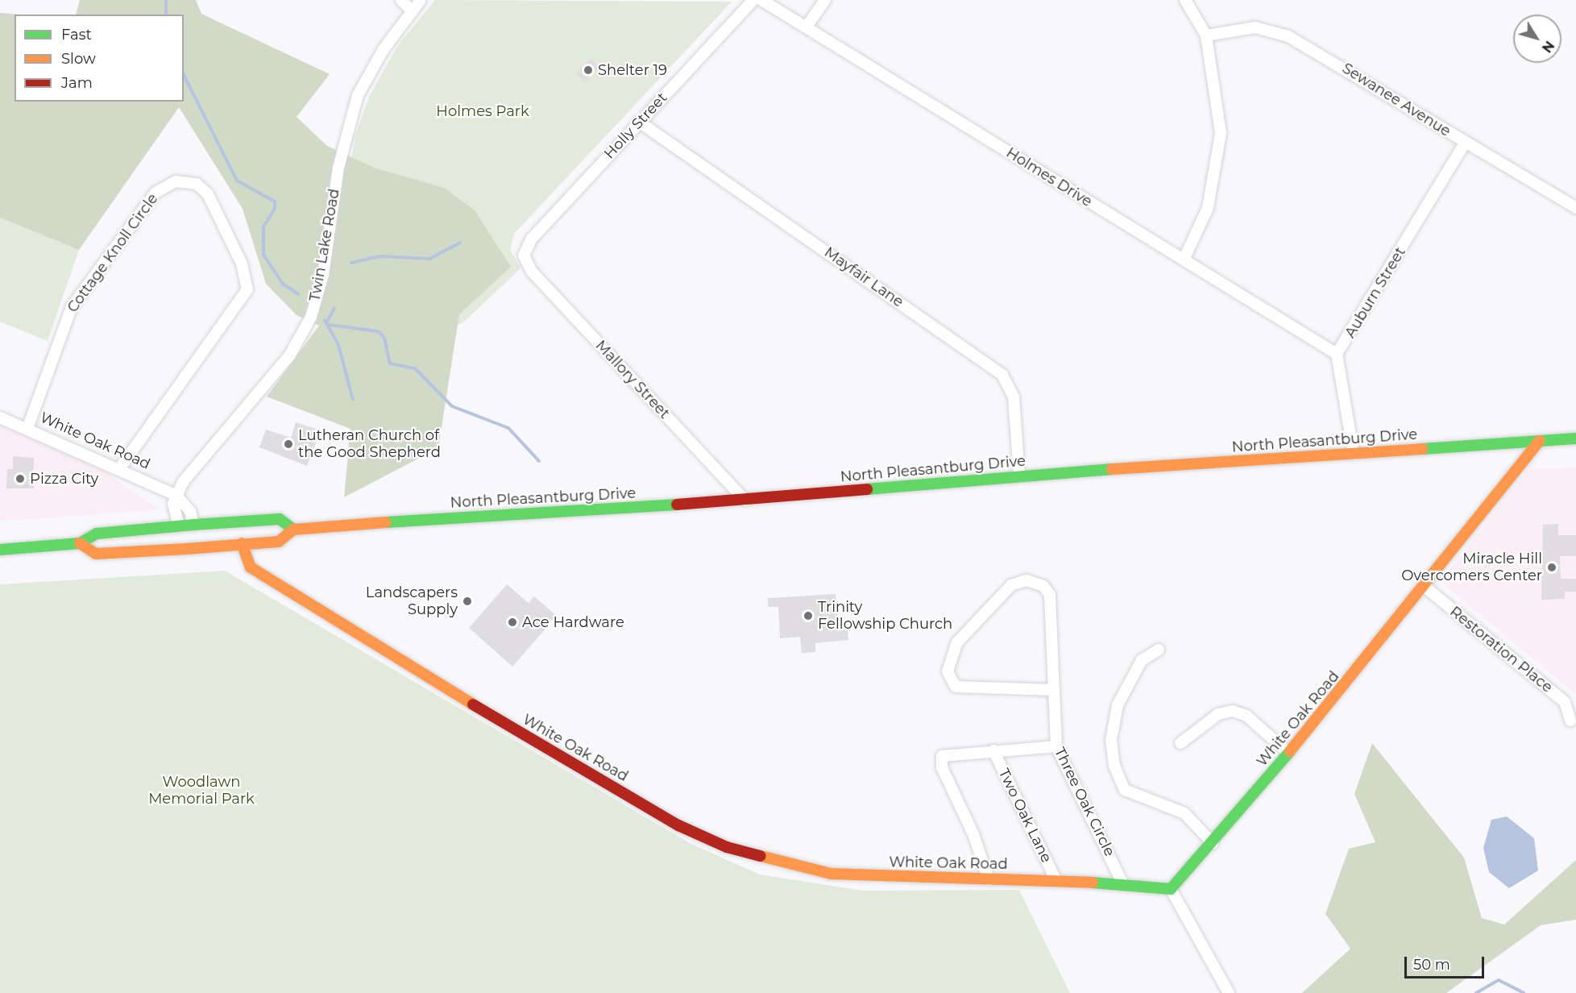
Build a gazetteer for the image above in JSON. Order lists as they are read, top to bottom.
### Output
{
  "streets": {
    "main road": ["White Oak Road", "North Pleasantburg Drive"],
    "street": [
      "Sewanee Avenue",
      "Holly Street",
      "Holmes Drive",
      "Twin Lake Road",
      "Cottage Knoll Circle",
      "Mayfair Lane",
      "Auburn Street",
      "Mallory Street",
      "Restoration Place",
      "Three Oak Circle",
      "Two Oak Lane"
    ]
  },
  "crossings": [
    ["Sewanee Avenue", "Auburn Street"],
    ["Holly Street", "Mayfair Lane"],
    ["Holly Street", "Mallory Street"],
    ["Holmes Drive", "Auburn Street"],
    ["Twin Lake Road", "White Oak Road"],
    ["Cottage Knoll Circle", "White Oak Road"],
    ["Mayfair Lane", "North Pleasantburg Drive"],
    ["Auburn Street", "North Pleasantburg Drive"],
    ["Mallory Street", "North Pleasantburg Drive"],
    ["White Oak Road", "North Pleasantburg Drive"],
    ["White Oak Road", "Restoration Place"],
    ["White Oak Road", "Three Oak Circle"],
    ["White Oak Road", "Two Oak Lane"]
  ],
  "parks": ["Holmes Park", "Woodlawn Memorial Park"],
  "places": [
    "Shelter 19",
    "Lutheran Church of the Good Shepherd",
    "Pizza City",
    "Miracle Hill Overcomers Center",
    "Landscapers Supply",
    "Trinity Fellowship Church",
    "Ace Hardware"
  ],
  "legend": ["Fast", "Slow", "Jam"],
  "scale_bar": "50 m",
  "north": "bottom right"
}
